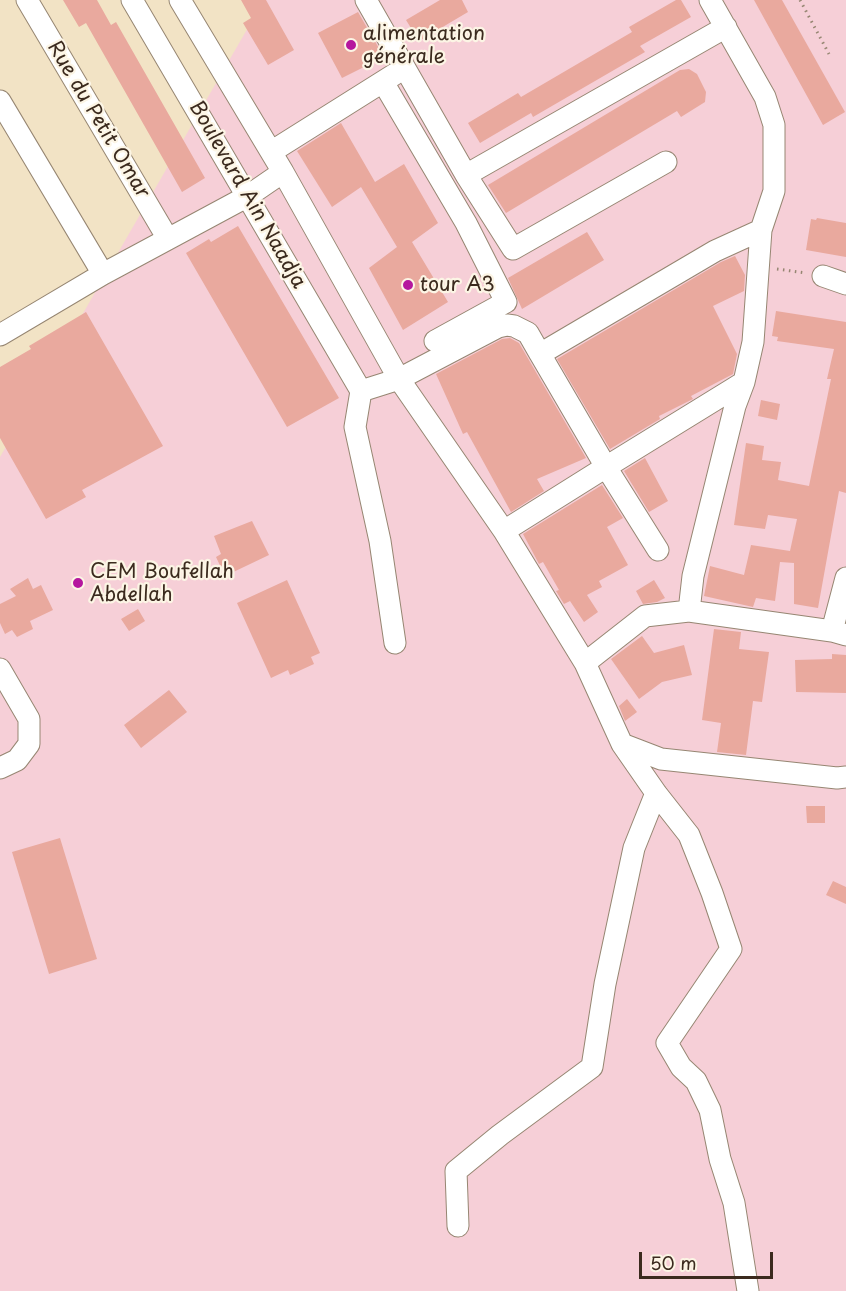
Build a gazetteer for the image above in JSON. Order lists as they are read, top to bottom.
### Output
{
  "streets": {
    "street": ["Rue du Petit Omar", "Boulevard Ain Naadja"]
  },
  "places": ["alimentation générale", "tour A3", "CEM Boufellah Abdellah"],
  "scale_bar": "50 m"
}
